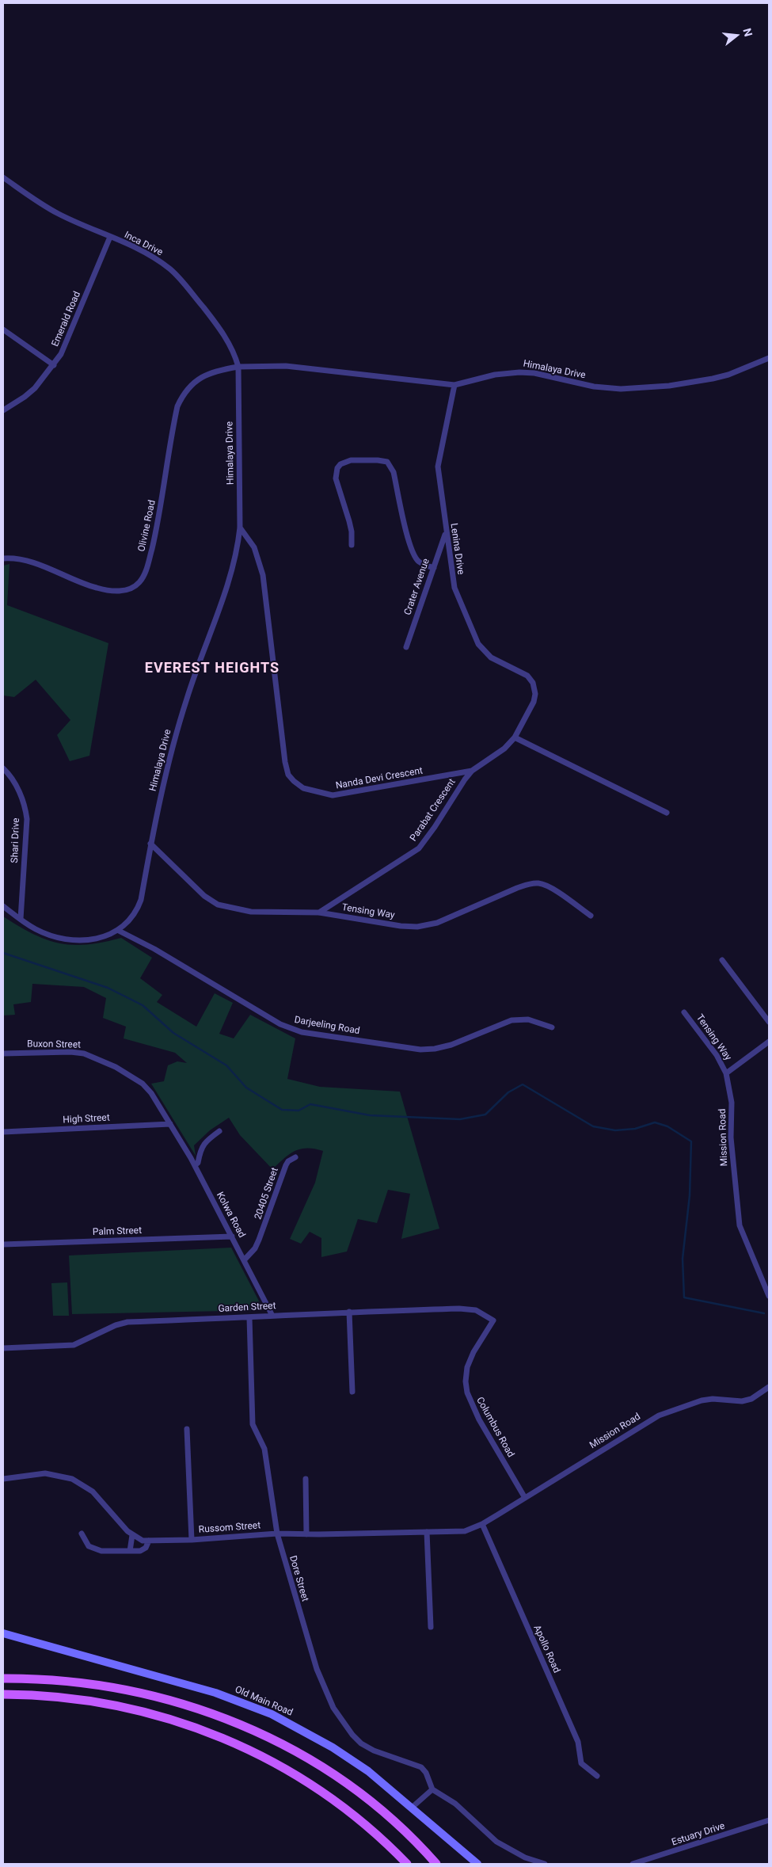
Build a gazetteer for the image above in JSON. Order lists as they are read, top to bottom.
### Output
{
  "streets": {
    "street": [
      "Inca Drive",
      "Emerald Road",
      "Himalaya Drive",
      "Olivine Road",
      "Lenina Drive",
      "Crater Avenue",
      "Nanda Devi Crescent",
      "Parabat Crescent",
      "Shari Drive",
      "Tensing Way",
      "Darjeeling Road",
      "Buxon Street",
      "High Street",
      "Mission Road",
      "20405 Street",
      "Kolwa Road",
      "Palm Street",
      "Garden Street",
      "Columbus Road",
      "Russom Street",
      "Dore Street",
      "Apollo Road",
      "Old Main Road",
      "Estuary Drive"
    ]
  },
  "crossings": [
    ["Inca Drive", "Emerald Road"],
    ["Inca Drive", "Himalaya Drive"],
    ["Inca Drive", "Olivine Road"],
    ["Himalaya Drive", "Olivine Road"],
    ["Himalaya Drive", "Lenina Drive"],
    ["Himalaya Drive", "Nanda Devi Crescent"],
    ["Himalaya Drive", "Shari Drive"],
    ["Himalaya Drive", "Tensing Way"],
    ["Himalaya Drive", "Darjeeling Road"],
    ["Lenina Drive", "Crater Avenue"],
    ["Lenina Drive", "Parabat Crescent"],
    ["Nanda Devi Crescent", "Parabat Crescent"],
    ["Parabat Crescent", "Tensing Way"],
    ["Tensing Way", "Mission Road"],
    ["Buxon Street", "High Street"],
    ["Buxon Street", "Kolwa Road"],
    ["High Street", "Kolwa Road"],
    ["Mission Road", "Columbus Road"],
    ["Mission Road", "Russom Street"],
    ["Mission Road", "Apollo Road"],
    ["20405 Street", "Kolwa Road"],
    ["Kolwa Road", "Palm Street"],
    ["Kolwa Road", "Garden Street"],
    ["Garden Street", "Columbus Road"],
    ["Garden Street", "Dore Street"],
    ["Russom Street", "Dore Street"],
    ["Russom Street", "Apollo Road"]
  ],
  "districts": ["EVEREST HEIGHTS"],
  "north": "right"
}
